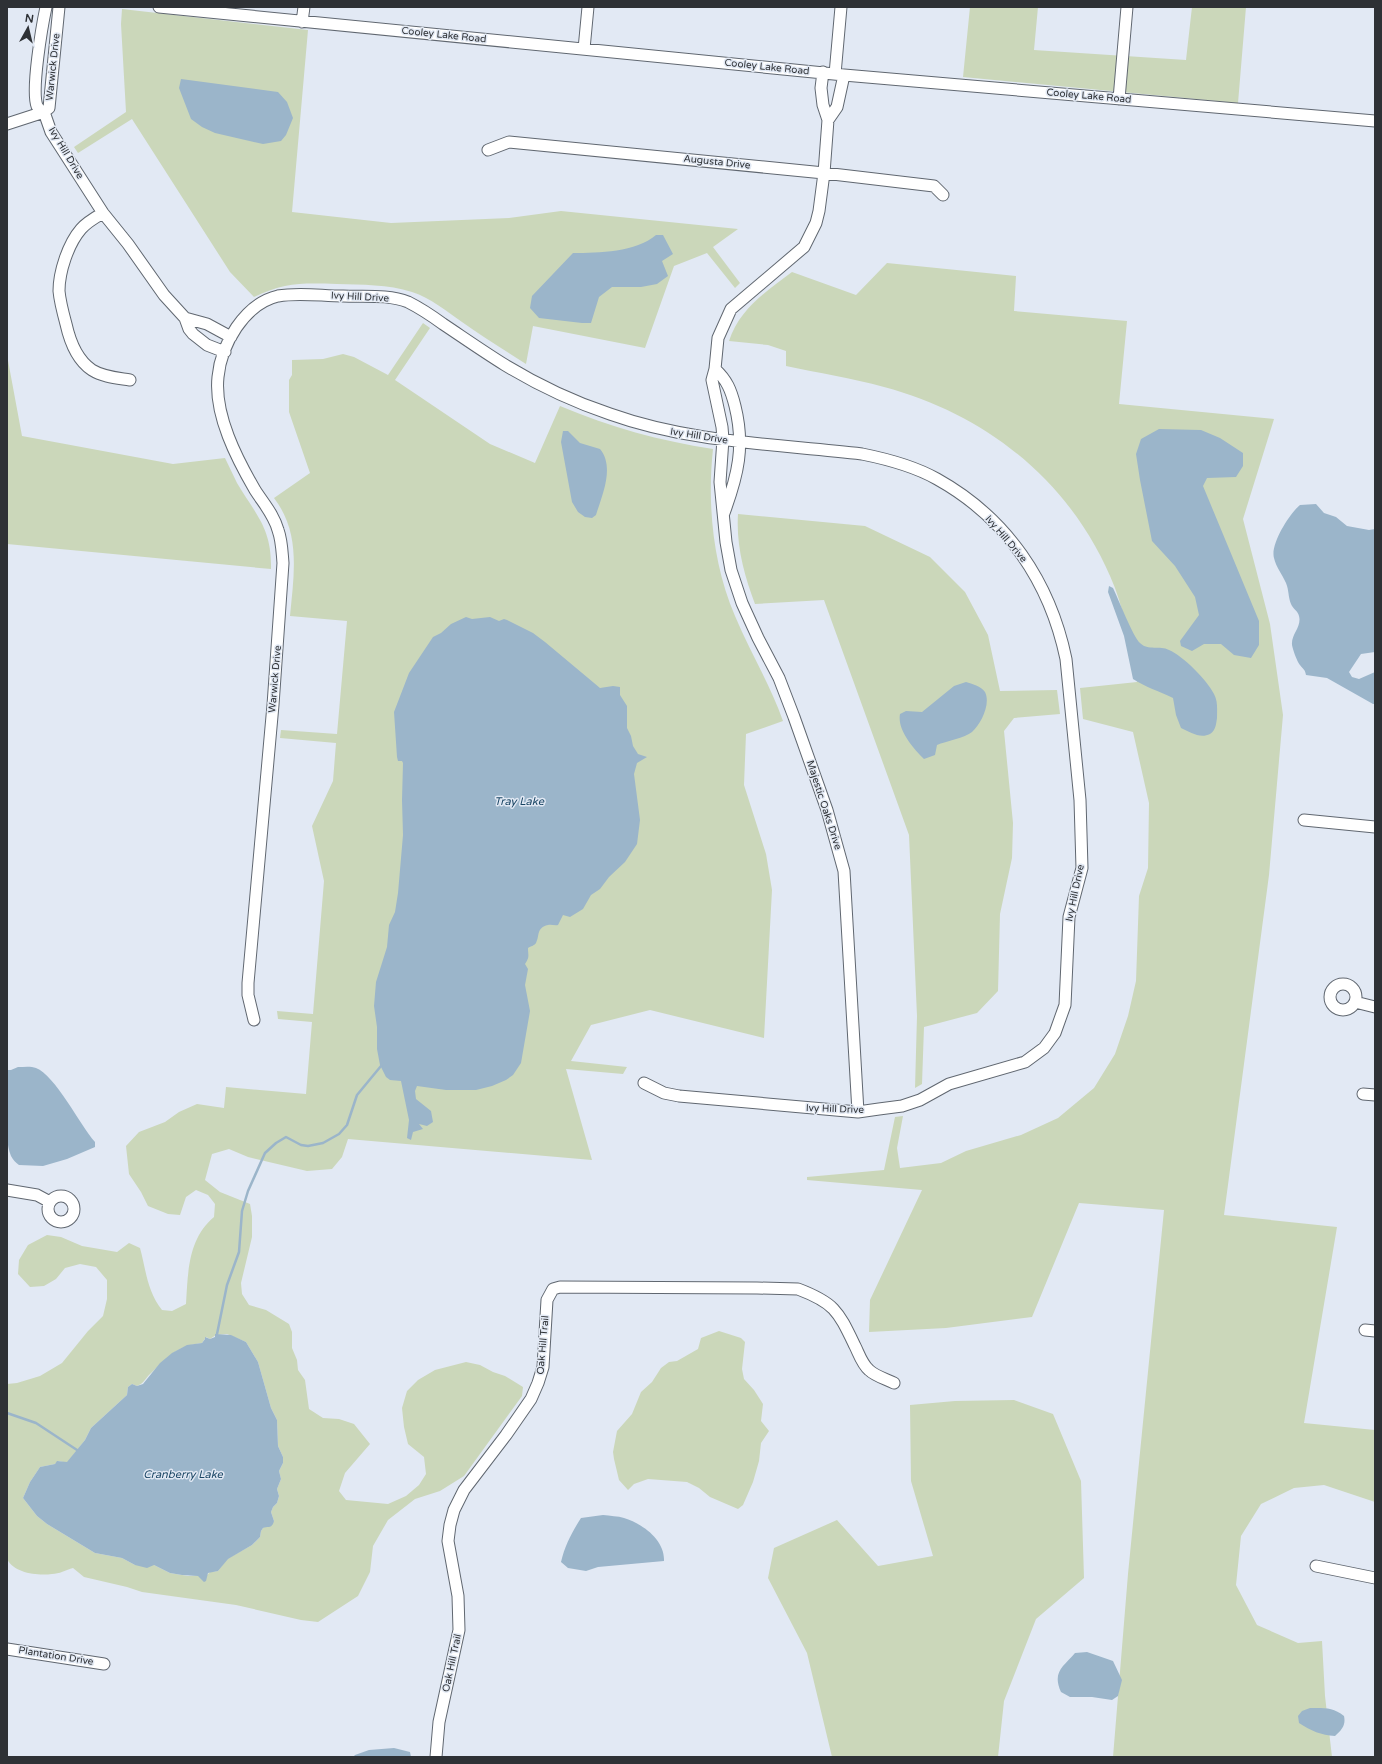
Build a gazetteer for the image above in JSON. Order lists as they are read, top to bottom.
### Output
{
  "streets": {
    "street": [
      "Cooley Lake Road",
      "Warwick Drive",
      "Ivy Hill Drive",
      "Augusta Drive",
      "Majestic Oaks Drive",
      "Oak Hill Trail",
      "Plantation Drive"
    ]
  },
  "crossings": [
    ["Cooley Lake Road", "Majestic Oaks Drive"],
    ["Warwick Drive", "Ivy Hill Drive"],
    ["Ivy Hill Drive", "Majestic Oaks Drive"],
    ["Augusta Drive", "Majestic Oaks Drive"]
  ],
  "water": ["Tray Lake", "Cranberry Lake"],
  "north": "top"
}
